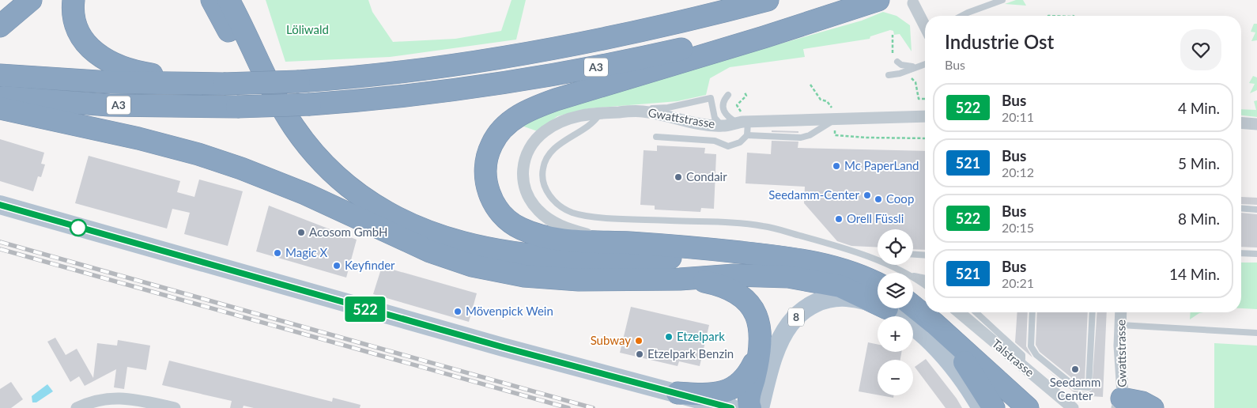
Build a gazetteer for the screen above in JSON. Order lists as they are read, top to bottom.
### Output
{
  "streets": {
    "highway": ["A3"],
    "main road": ["8"],
    "street": ["Gwattstrasse", "Talstrasse"]
  },
  "parks": ["Löliwald"],
  "places": [
    "Mc PaperLand",
    "Condair",
    "Seedamm-Center",
    "Coop",
    "Orell Füssli",
    "Acosom GmbH",
    "Magic X",
    "Keyfinder",
    "Mövenpick Wein",
    "Etzelpark",
    "Subway",
    "Etzelpark Benzin",
    "Seedamm Center"
  ],
  "lines": ["bus line 522"],
  "page": {
    "on_map": "522",
    "heading": ["Industrie Ost", "Bus"],
    "list": [
      {
        "mark": "522",
        "name": "Bus",
        "note": "20:11",
        "value": "4 Min."
      },
      {
        "mark": "521",
        "name": "Bus",
        "note": "20:12",
        "value": "5 Min."
      },
      {
        "mark": "522",
        "name": "Bus",
        "note": "20:15",
        "value": "8 Min."
      },
      {
        "mark": "521",
        "name": "Bus",
        "note": "20:21",
        "value": "14 Min."
      }
    ],
    "map_buttons": ["+", "−"]
  }
}
